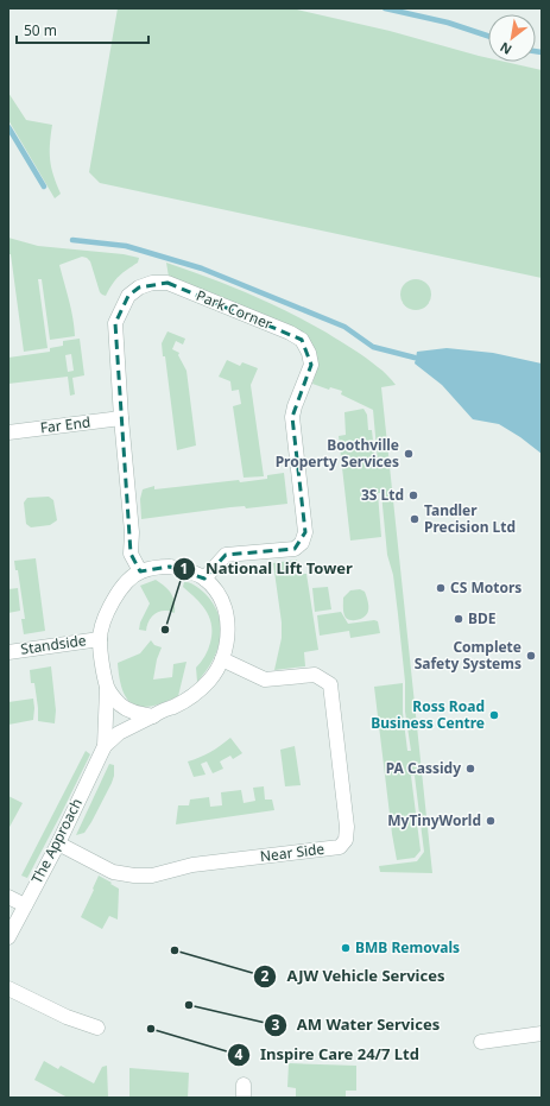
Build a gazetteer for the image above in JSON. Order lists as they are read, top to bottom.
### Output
{
  "streets": {
    "street": [
      "Park Corner",
      "Far End",
      "Standside",
      "The Approach",
      "Near Side"
    ]
  },
  "crossings": [
    ["Park Corner", "Far End"],
    ["Park Corner", "Standside"],
    ["Park Corner", "The Approach"],
    ["Park Corner", "Near Side"],
    ["Standside", "The Approach"],
    ["Standside", "Near Side"],
    ["The Approach", "Near Side"]
  ],
  "places": [
    "Boothville Property Services",
    "3S Ltd",
    "Tandler Precision Ltd",
    "CS Motors",
    "BDE",
    "National Lift Tower",
    "Complete Safety Systems",
    "Ross Road Business Centre",
    "PA Cassidy",
    "MyTinyWorld",
    "BMB Removals",
    "AJW Vehicle Services",
    "AM Water Services",
    "Inspire Care 24/7 Ltd"
  ],
  "scale_bar": "50 m",
  "north": "bottom left"
}
